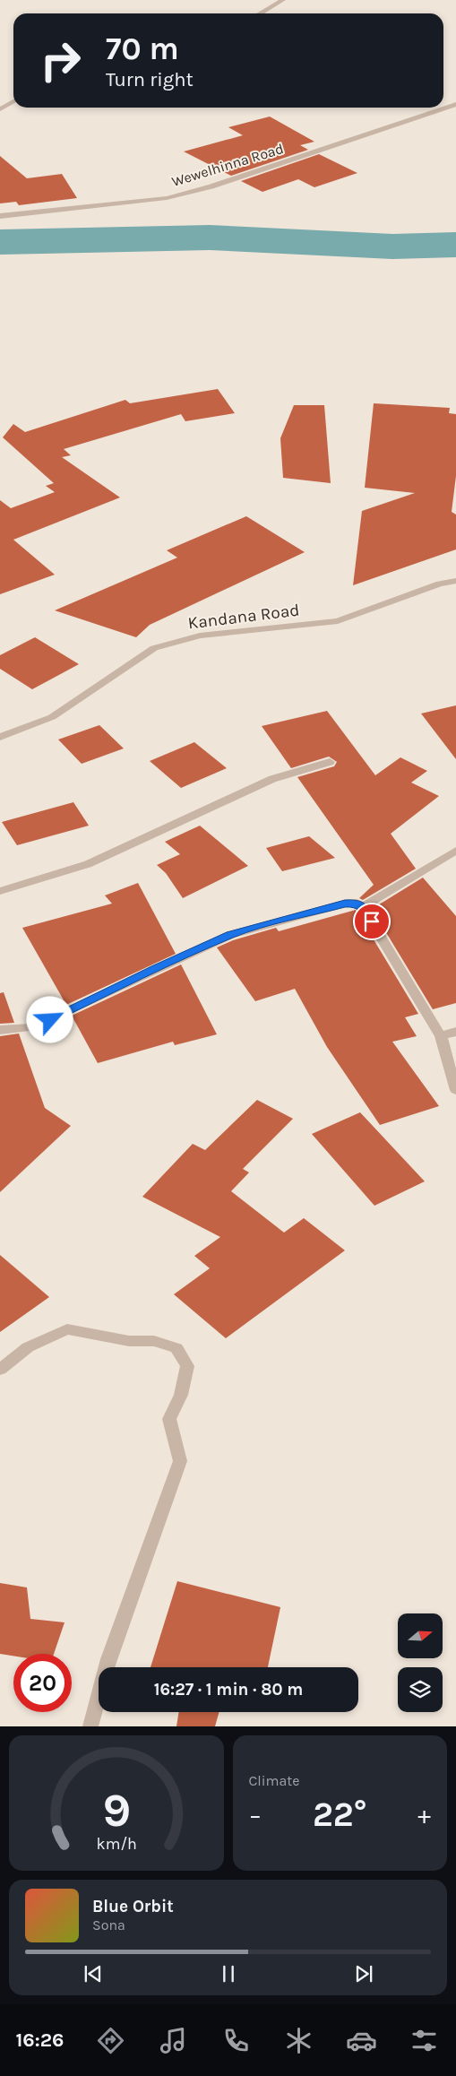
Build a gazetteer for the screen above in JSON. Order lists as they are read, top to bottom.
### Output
{
  "streets": {
    "street": ["Wewelhinna Road", "Kandana Road"]
  },
  "north": "right",
  "page": {
    "turn": ["70 m", "Turn right"],
    "limit": "20",
    "trip": "16:27 · 1 min · 80 m",
    "tile": "Climate",
    "heat": ["−", "22°", "+"],
    "song": ["Blue Orbit", "Sona"],
    "tabs": "16:26",
    "gauge": ["9", "km/h"]
  }
}
